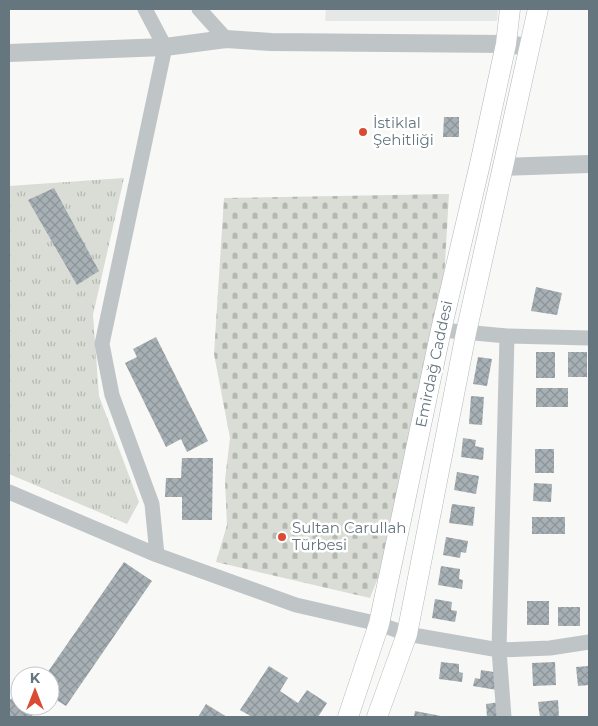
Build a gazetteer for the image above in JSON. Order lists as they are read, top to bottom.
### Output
{
  "streets": {
    "main road": ["Emirdağ Caddesi"]
  },
  "places": ["İstiklal Şehitliği", "Sultan Carullah Türbesi"],
  "north": "top"
}
